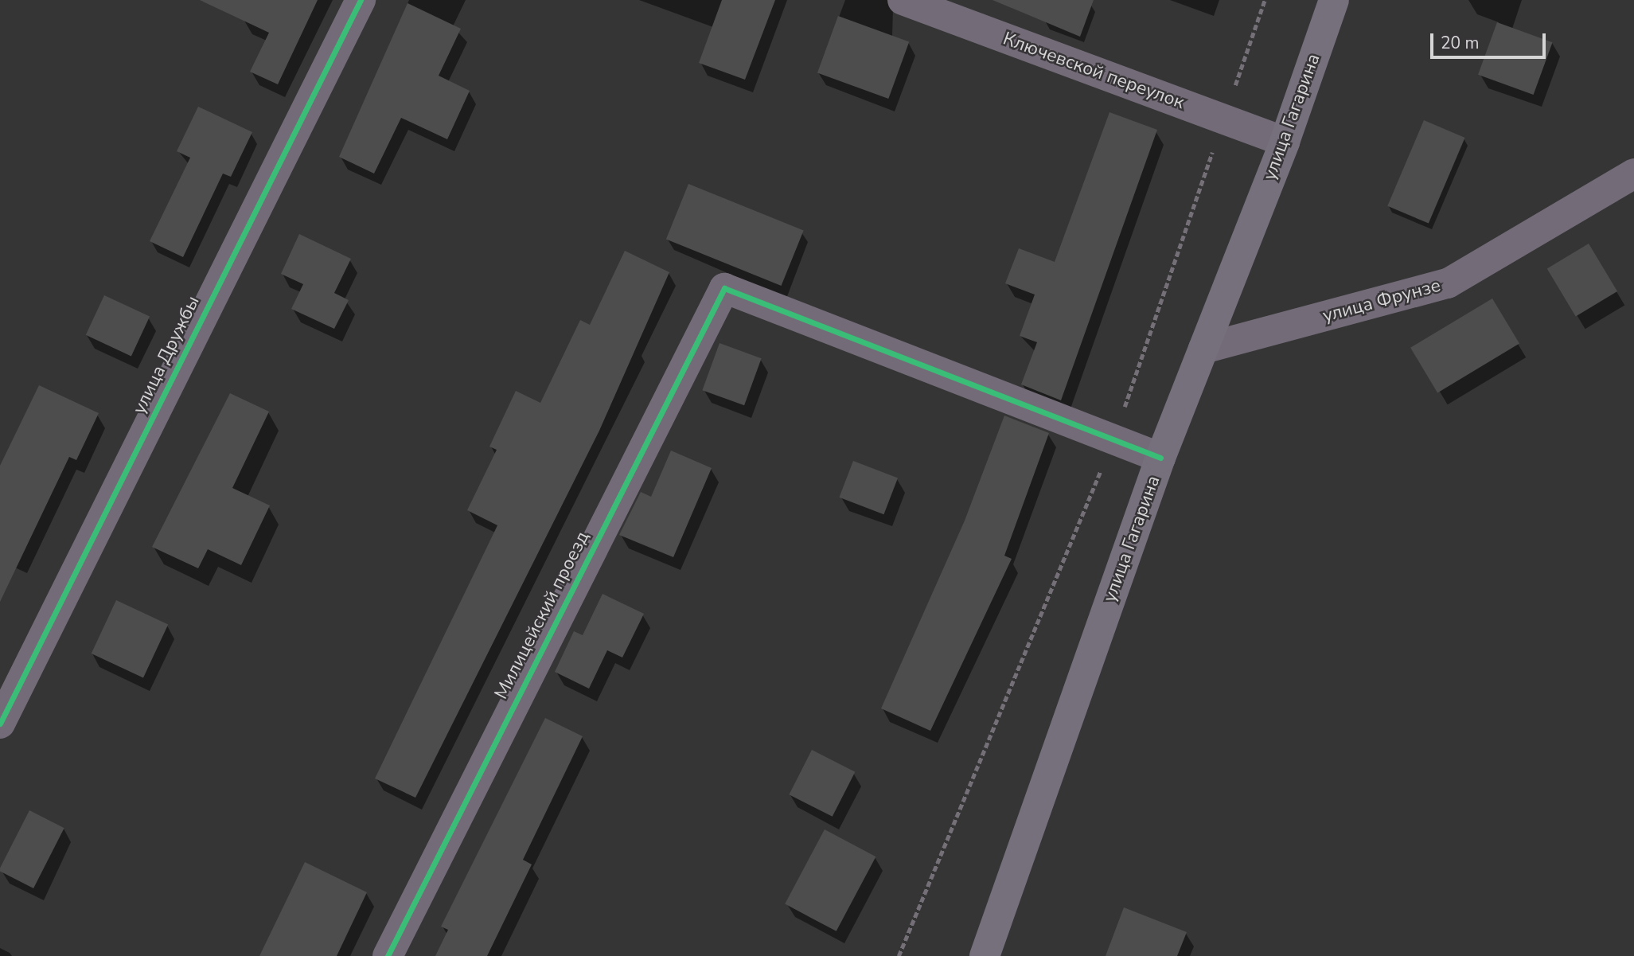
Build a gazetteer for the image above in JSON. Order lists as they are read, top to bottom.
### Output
{
  "streets": {
    "main road": ["улица Гагарина"],
    "street": [
      "Ключевской переулок",
      "улица Фрунзе",
      "улица Дружбы",
      "Милицейский проезд"
    ]
  },
  "crossings": [
    ["Ключевской переулок", "улица Гагарина"],
    ["улица Гагарина", "улица Фрунзе"]
  ],
  "scale_bar": "20 m"
}
